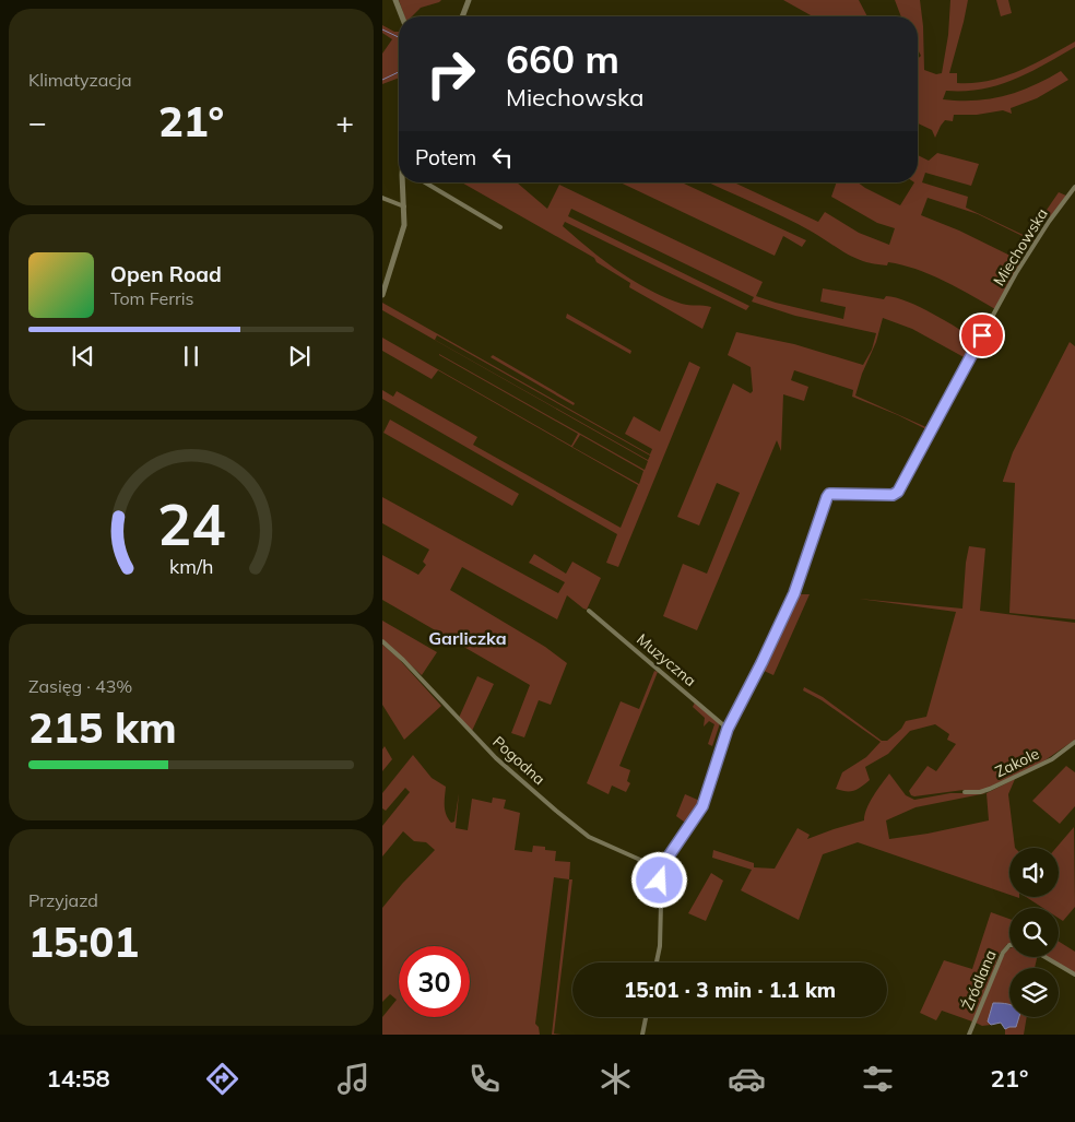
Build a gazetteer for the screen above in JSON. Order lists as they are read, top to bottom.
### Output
{
  "streets": {
    "street": [
      "Miechowska",
      "Muzyczna",
      "Pogodna",
      "Zakole",
      "Źródlana"
    ]
  },
  "crossings": [
    ["Miechowska", "Muzyczna"]
  ],
  "districts": ["Garliczka"],
  "page": {
    "tile": [
      "Klimatyzacja",
      ["Zasięg · 43%", "215 km"],
      ["Przyjazd", "15:01"]
    ],
    "turn": ["660 m", "Miechowska"],
    "heat": ["−", "21°", "+"],
    "then": "Potem",
    "song": ["Open Road", "Tom Ferris"],
    "limit": "30",
    "trip": "15:01 · 3 min · 1.1 km",
    "tabs": ["14:58", "21°"],
    "gauge": ["24", "km/h"]
  }
}
